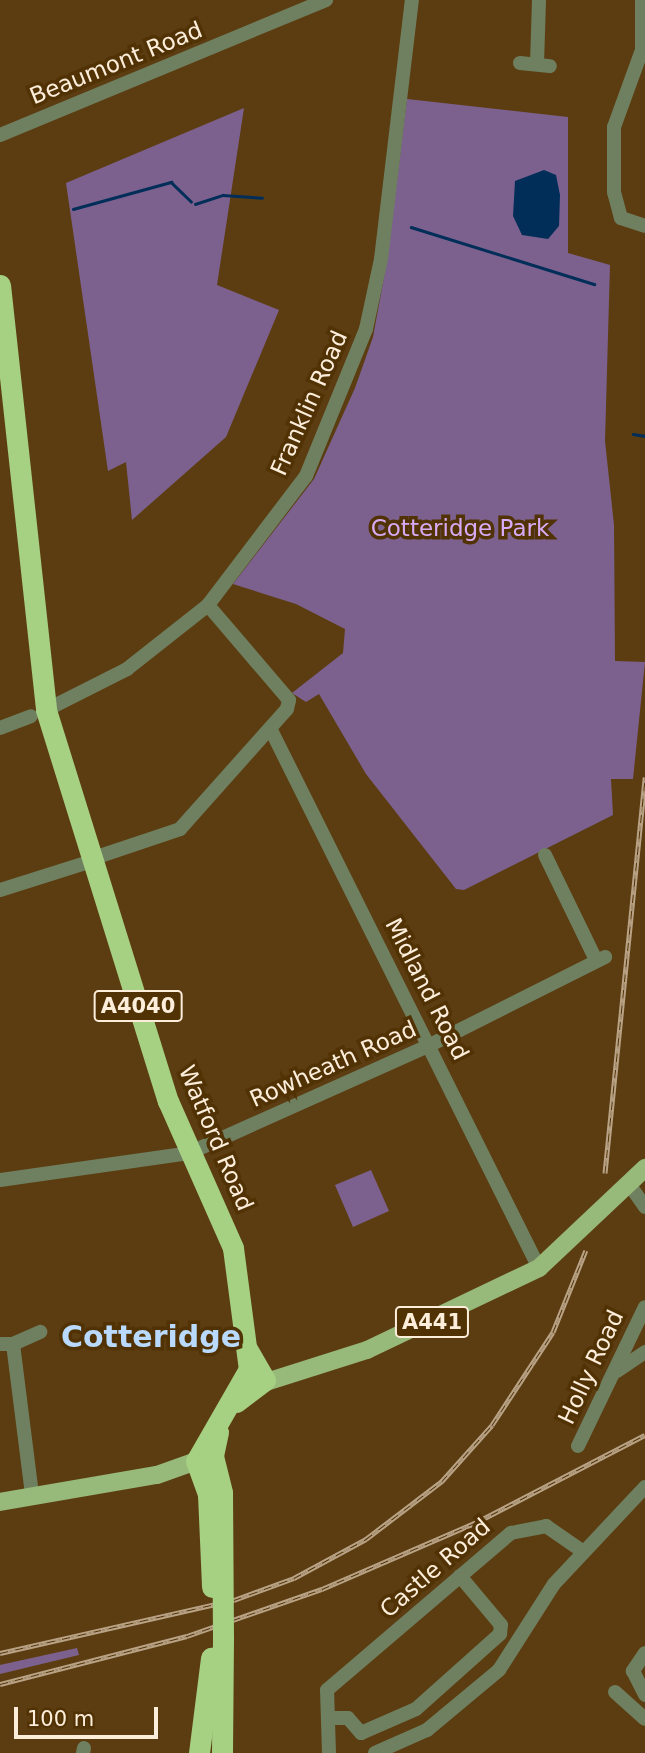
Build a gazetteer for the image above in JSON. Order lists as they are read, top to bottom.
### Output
{
  "streets": {
    "highway": ["A4040", "Watford Road"],
    "main road": ["A441"],
    "street": [
      "Beaumont Road",
      "Franklin Road",
      "Midland Road",
      "Rowheath Road",
      "Holly Road",
      "Castle Road"
    ]
  },
  "crossings": [
    ["Franklin Road", "A4040"],
    ["Franklin Road", "Watford Road"],
    ["Midland Road", "Rowheath Road"],
    ["Midland Road", "A441"],
    ["A4040", "Watford Road"],
    ["Rowheath Road", "Watford Road"],
    ["Watford Road", "A441"]
  ],
  "districts": ["Cotteridge"],
  "parks": ["Cotteridge Park"],
  "scale_bar": "100 m"
}
